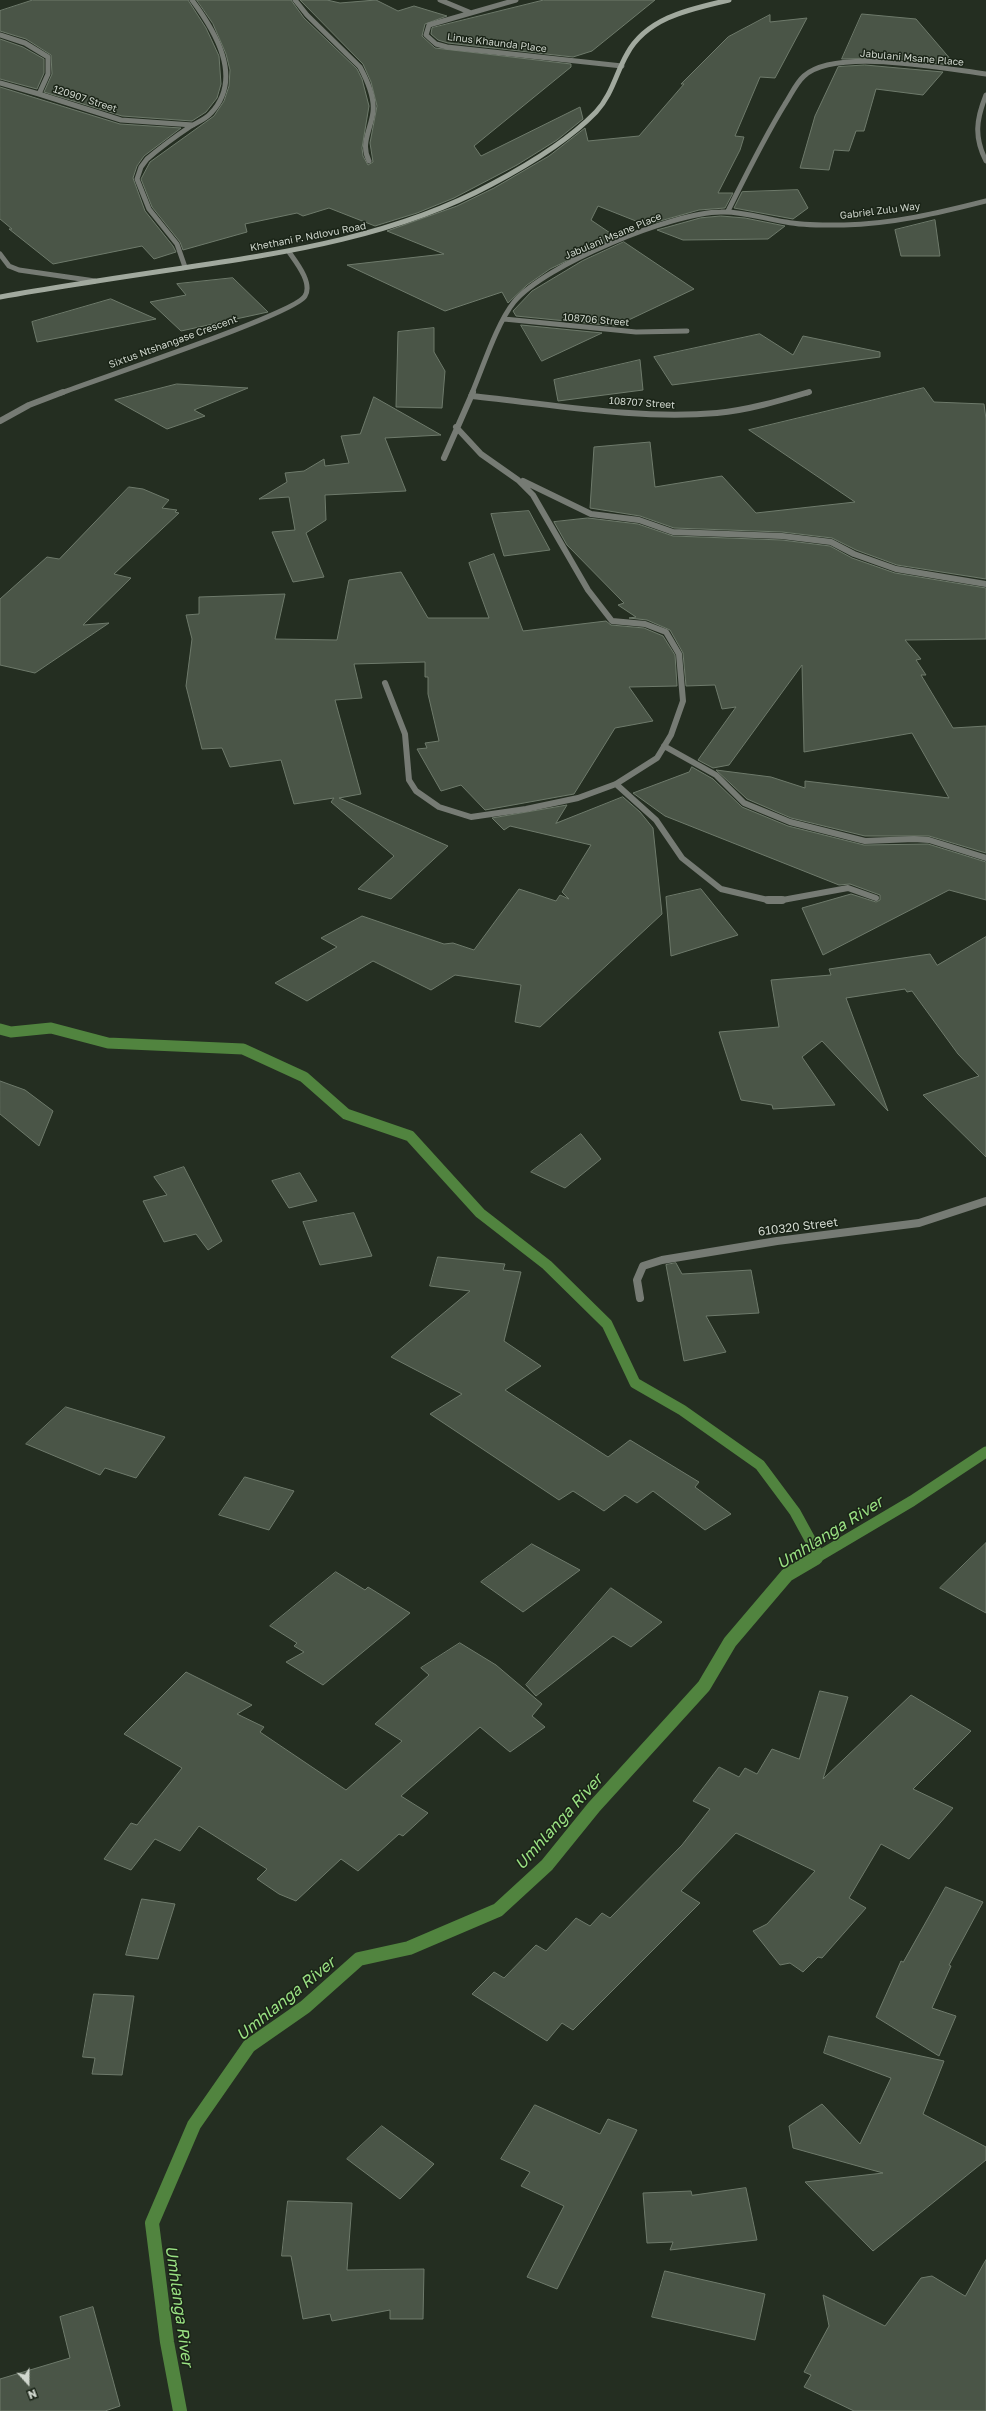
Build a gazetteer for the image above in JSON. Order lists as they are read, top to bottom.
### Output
{
  "streets": {
    "street": [
      "Linus Khaunda Place",
      "Jabulani Msane Place",
      "120907 Street",
      "Gabriel Zulu Way",
      "Khethani P. Ndlovu Road",
      "108706 Street",
      "Sixtus Ntshangase Crescent",
      "108707 Street",
      "610320 Street"
    ]
  },
  "crossings": [
    ["Linus Khaunda Place", "Khethani P. Ndlovu Road"],
    ["Jabulani Msane Place", "Gabriel Zulu Way"],
    ["Jabulani Msane Place", "108706 Street"],
    ["Jabulani Msane Place", "108707 Street"],
    ["Khethani P. Ndlovu Road", "Sixtus Ntshangase Crescent"]
  ],
  "water": ["Umhlanga River"],
  "north": "bottom"
}
